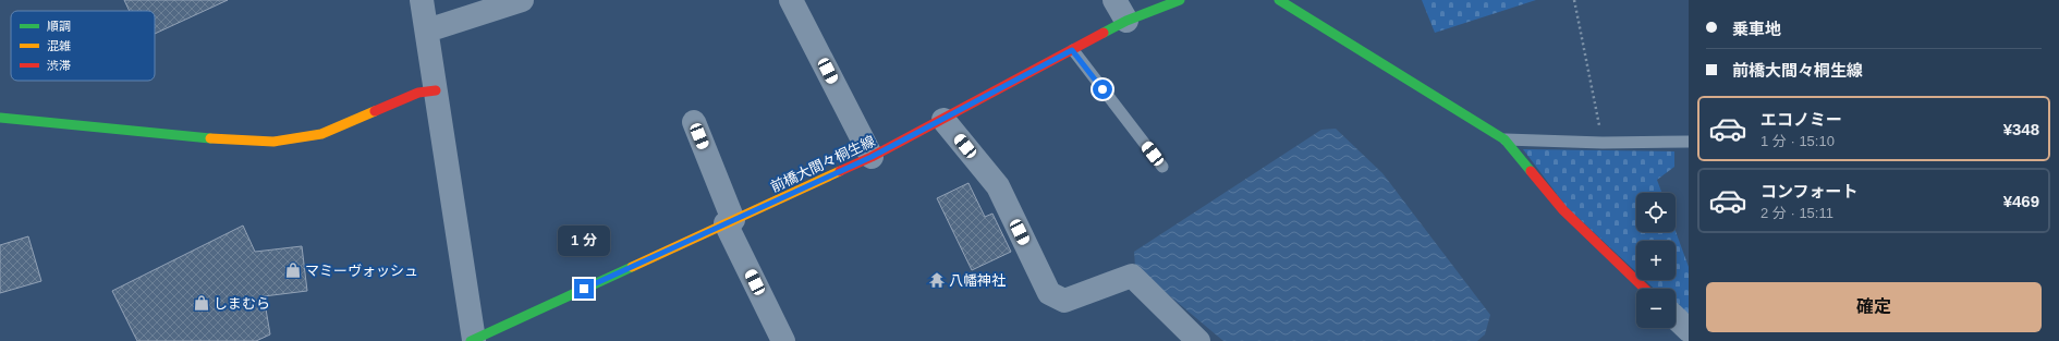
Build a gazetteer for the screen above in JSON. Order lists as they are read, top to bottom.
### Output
{
  "streets": {
    "street": ["前橋大間々桐生線"]
  },
  "places": {
    "shop": ["マミーヴォッシュ", "しまむら"],
    "temple": ["八幡神社"]
  },
  "legend": ["順調", "混雑", "渋滞"],
  "page": {
    "banner": ["乗車地", "前橋大間々桐生線"],
    "list": [
      {
        "name": "エコノミー",
        "note": "1 分 · 15:10",
        "value": "¥348"
      },
      {
        "name": "コンフォート",
        "note": "2 分 · 15:11",
        "value": "¥469"
      }
    ],
    "map_buttons": ["+", "−"],
    "bubble": "1 分",
    "buttons": "確定"
  }
}
